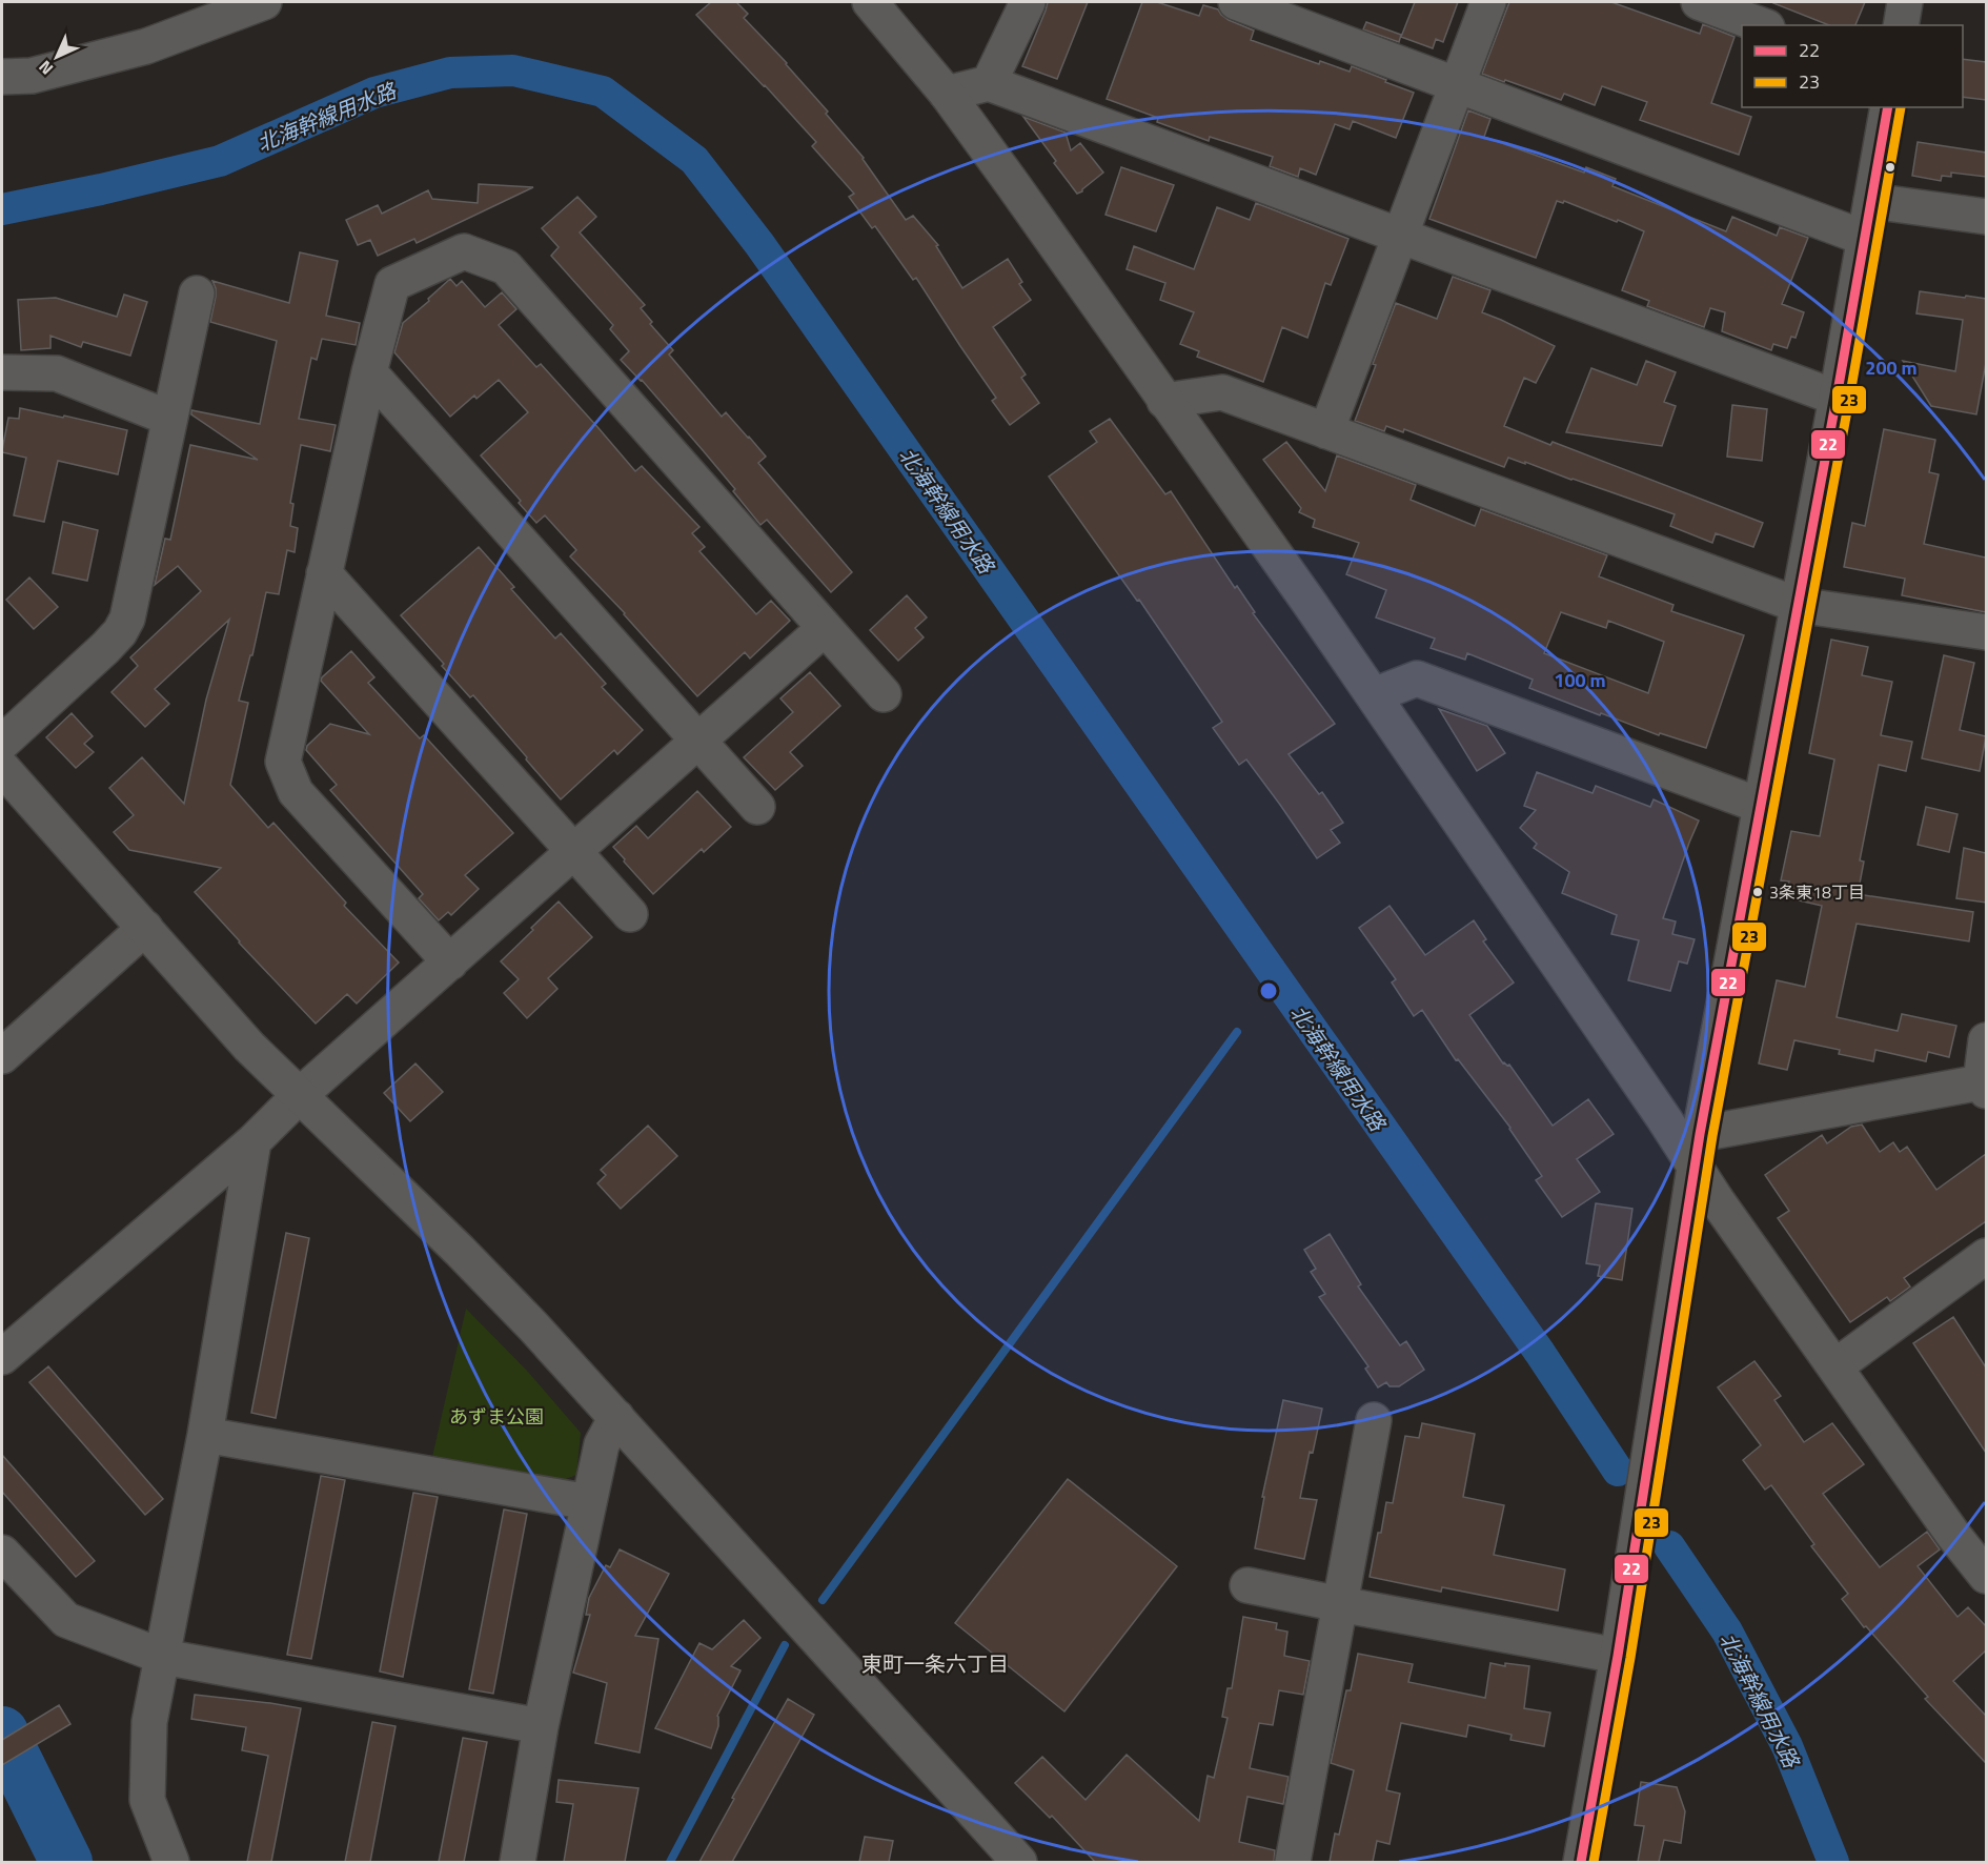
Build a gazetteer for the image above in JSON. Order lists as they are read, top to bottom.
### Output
{
  "districts": ["東町一条六丁目"],
  "water": ["北海幹線用水路"],
  "parks": ["あずま公園"],
  "places": ["3条東18丁目"],
  "lines": ["transit line 22", "transit line 23"],
  "legend": ["22", "23"],
  "north": "bottom left",
  "rings": ["200 m", "100 m"]
}
